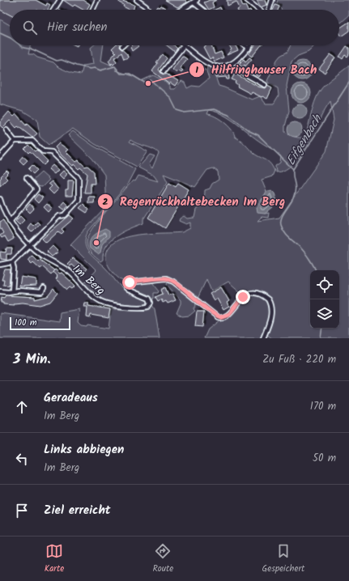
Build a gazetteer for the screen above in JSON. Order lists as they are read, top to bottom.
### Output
{
  "streets": {
    "street": ["Im Berg"]
  },
  "water": ["Eifgenbach"],
  "places": ["Hilfringhauser Bach", "Regenrückhaltebecken Im Berg"],
  "scale_bar": "100 m",
  "page": {
    "search": "Hier suchen",
    "scale": "100 m",
    "heading": ["3 Min.", "Zu Fuß · 220 m"],
    "list": [
      ["Geradeaus", "Im Berg", "170 m"],
      ["Links abbiegen", "Im Berg", "50 m"],
      "Ziel erreicht"
    ],
    "nav": ["Karte", "Route", "Gespeichert"]
  }
}
